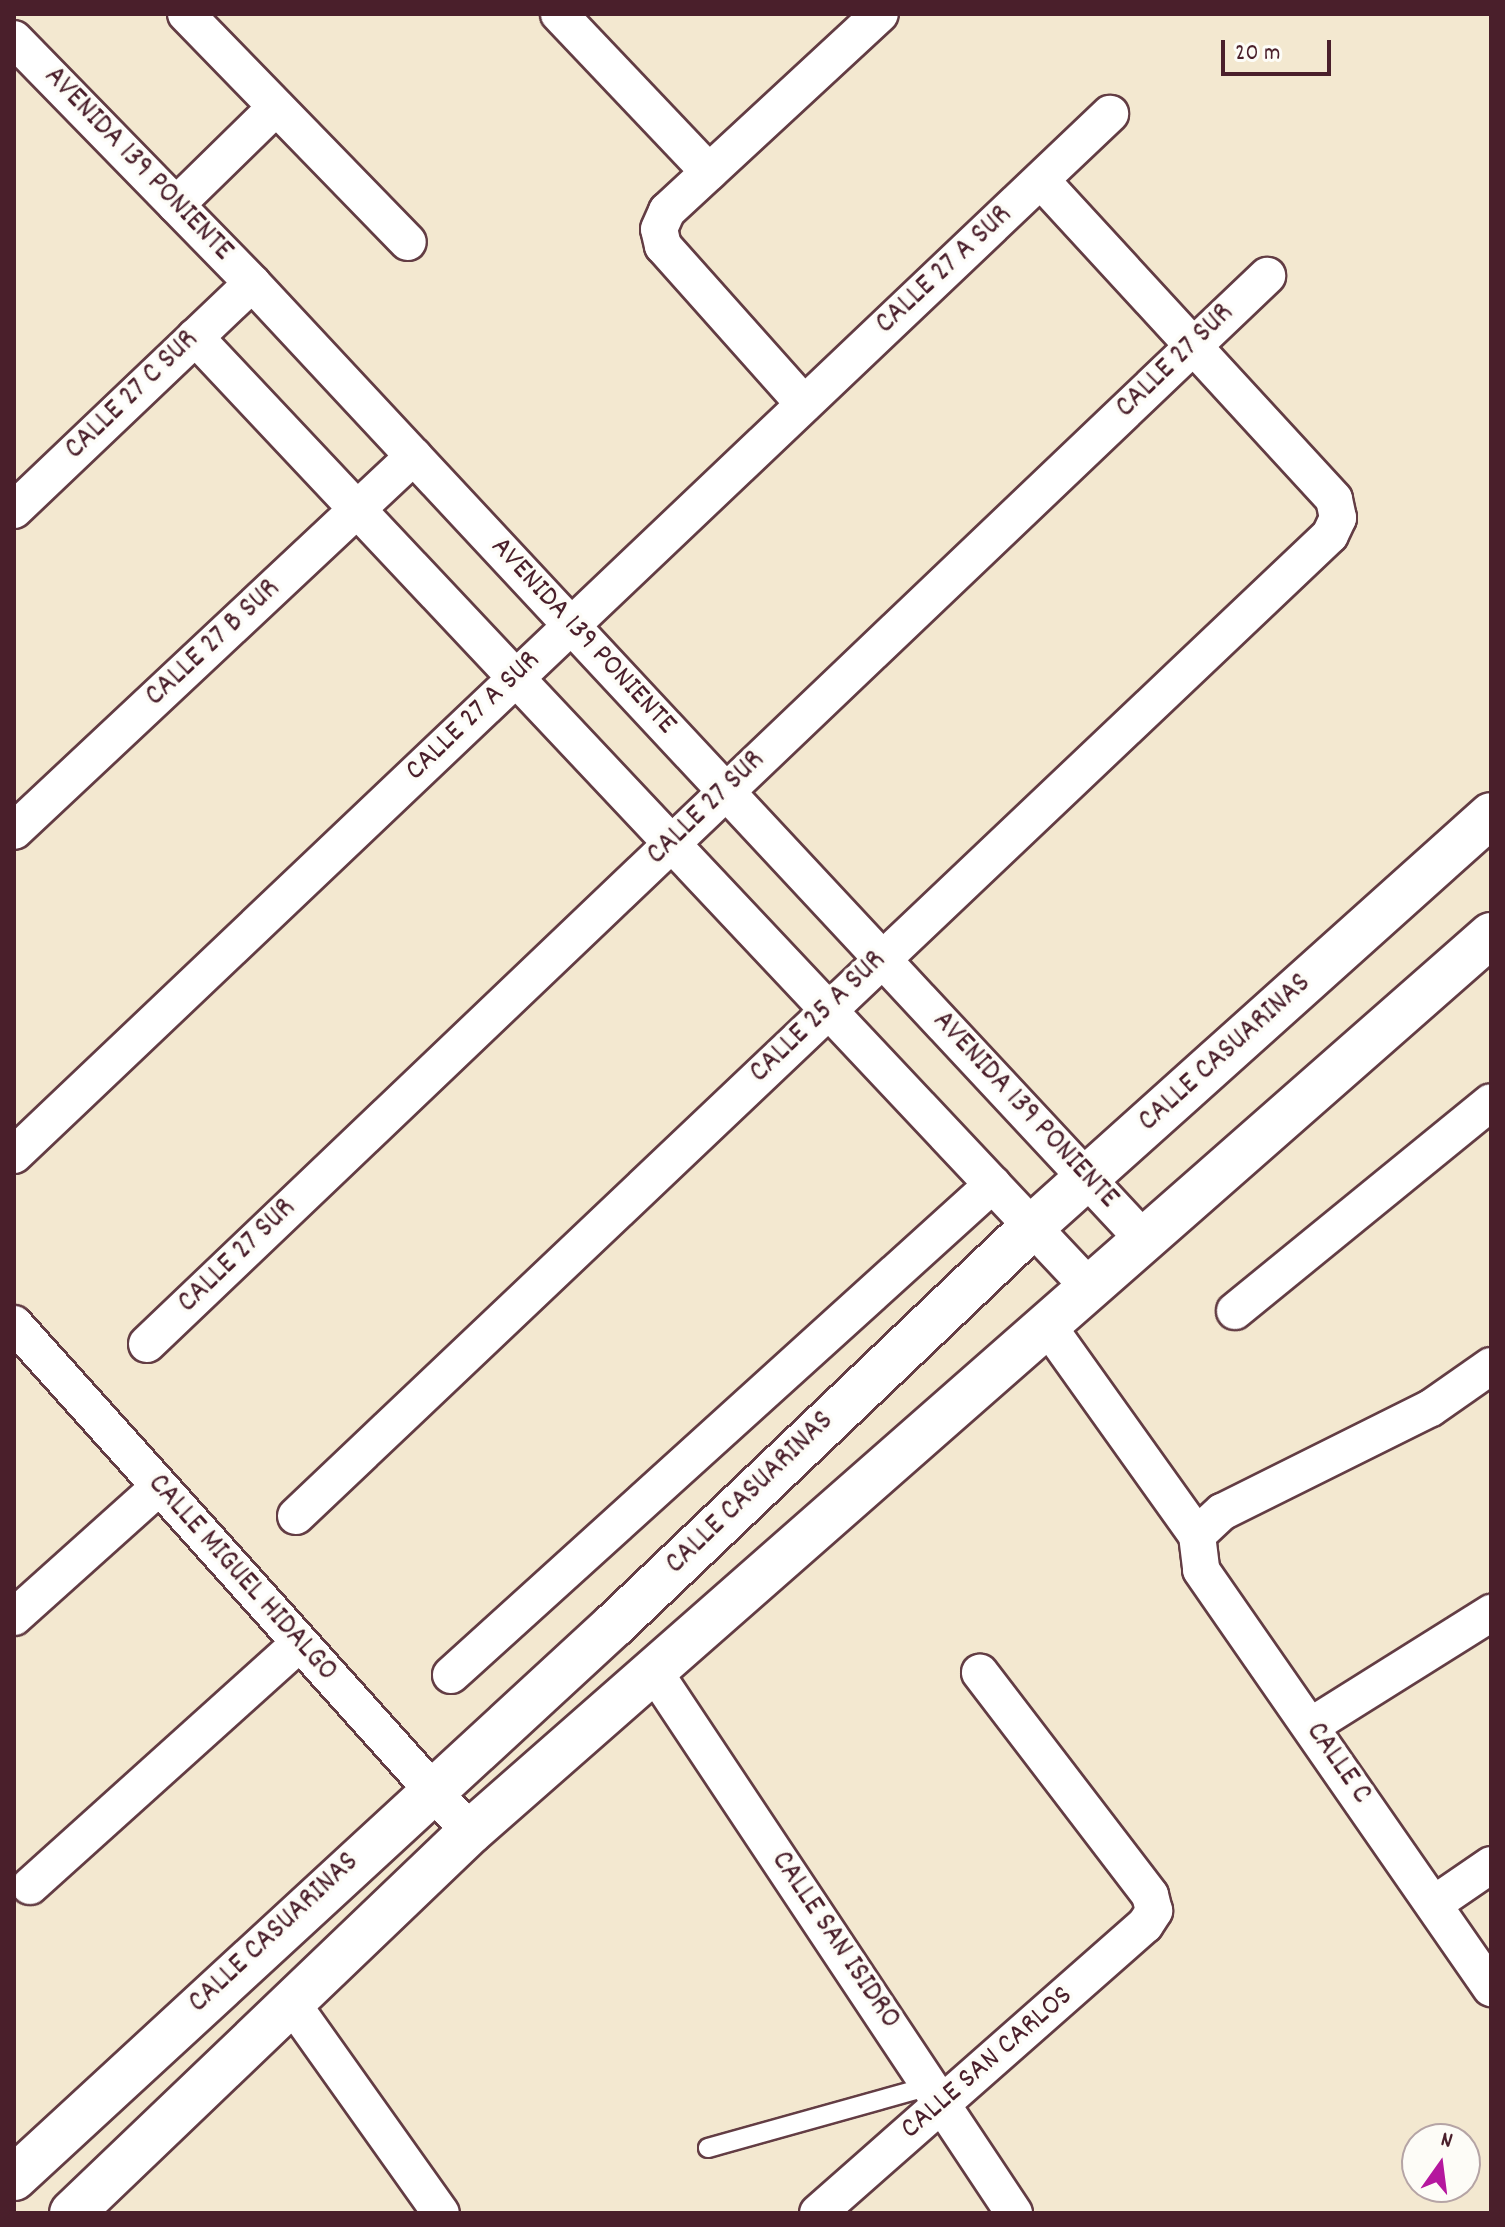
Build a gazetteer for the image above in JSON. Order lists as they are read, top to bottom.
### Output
{
  "streets": {
    "main road": ["CALLE CASUARINAS"],
    "street": [
      "AVENIDA 139 PONIENTE",
      "CALLE 27 A SUR",
      "CALLE 27 SUR",
      "CALLE 27 C SUR",
      "CALLE 27 B SUR",
      "CALLE 25 A SUR",
      "CALLE MIGUEL HIDALGO",
      "CALLE C",
      "CALLE SAN ISIDRO",
      "CALLE SAN CARLOS"
    ]
  },
  "crossings": [
    ["AVENIDA 139 PONIENTE", "CALLE 27 A SUR"],
    ["AVENIDA 139 PONIENTE", "CALLE 27 SUR"],
    ["AVENIDA 139 PONIENTE", "CALLE 27 C SUR"],
    ["AVENIDA 139 PONIENTE", "CALLE 27 B SUR"],
    ["AVENIDA 139 PONIENTE", "CALLE 25 A SUR"],
    ["AVENIDA 139 PONIENTE", "CALLE CASUARINAS"],
    ["CALLE 27 SUR", "CALLE 25 A SUR"],
    ["CALLE CASUARINAS", "CALLE MIGUEL HIDALGO"],
    ["CALLE CASUARINAS", "CALLE SAN ISIDRO"],
    ["CALLE SAN ISIDRO", "CALLE SAN CARLOS"]
  ],
  "scale_bar": "20 m",
  "north": "top"
}
